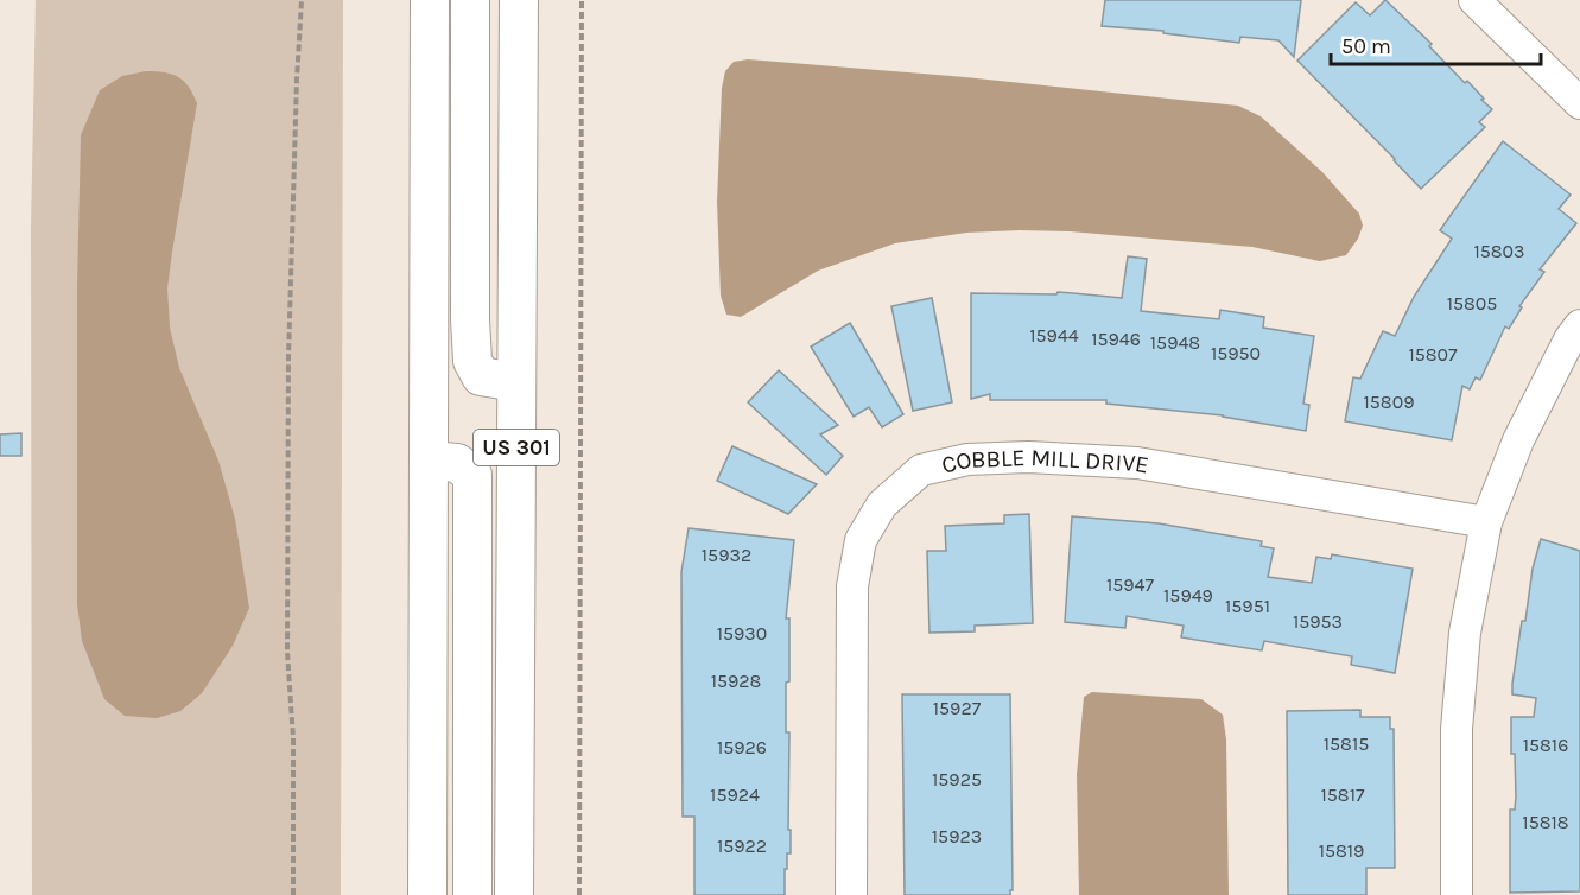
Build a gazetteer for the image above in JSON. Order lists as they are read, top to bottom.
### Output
{
  "streets": {
    "main road": ["US 301"],
    "street": ["COBBLE MILL DRIVE"]
  },
  "house_numbers": [
    "15803",
    "15805",
    "15944",
    "15946",
    "15948",
    "15950",
    "15807",
    "15809",
    "15932",
    "15947",
    "15949",
    "15951",
    "15953",
    "15930",
    "15928",
    "15927",
    "15815",
    "15816",
    "15926",
    "15925",
    "15924",
    "15817",
    "15818",
    "15923",
    "15922",
    "15819"
  ],
  "scale_bar": "50 m"
}
